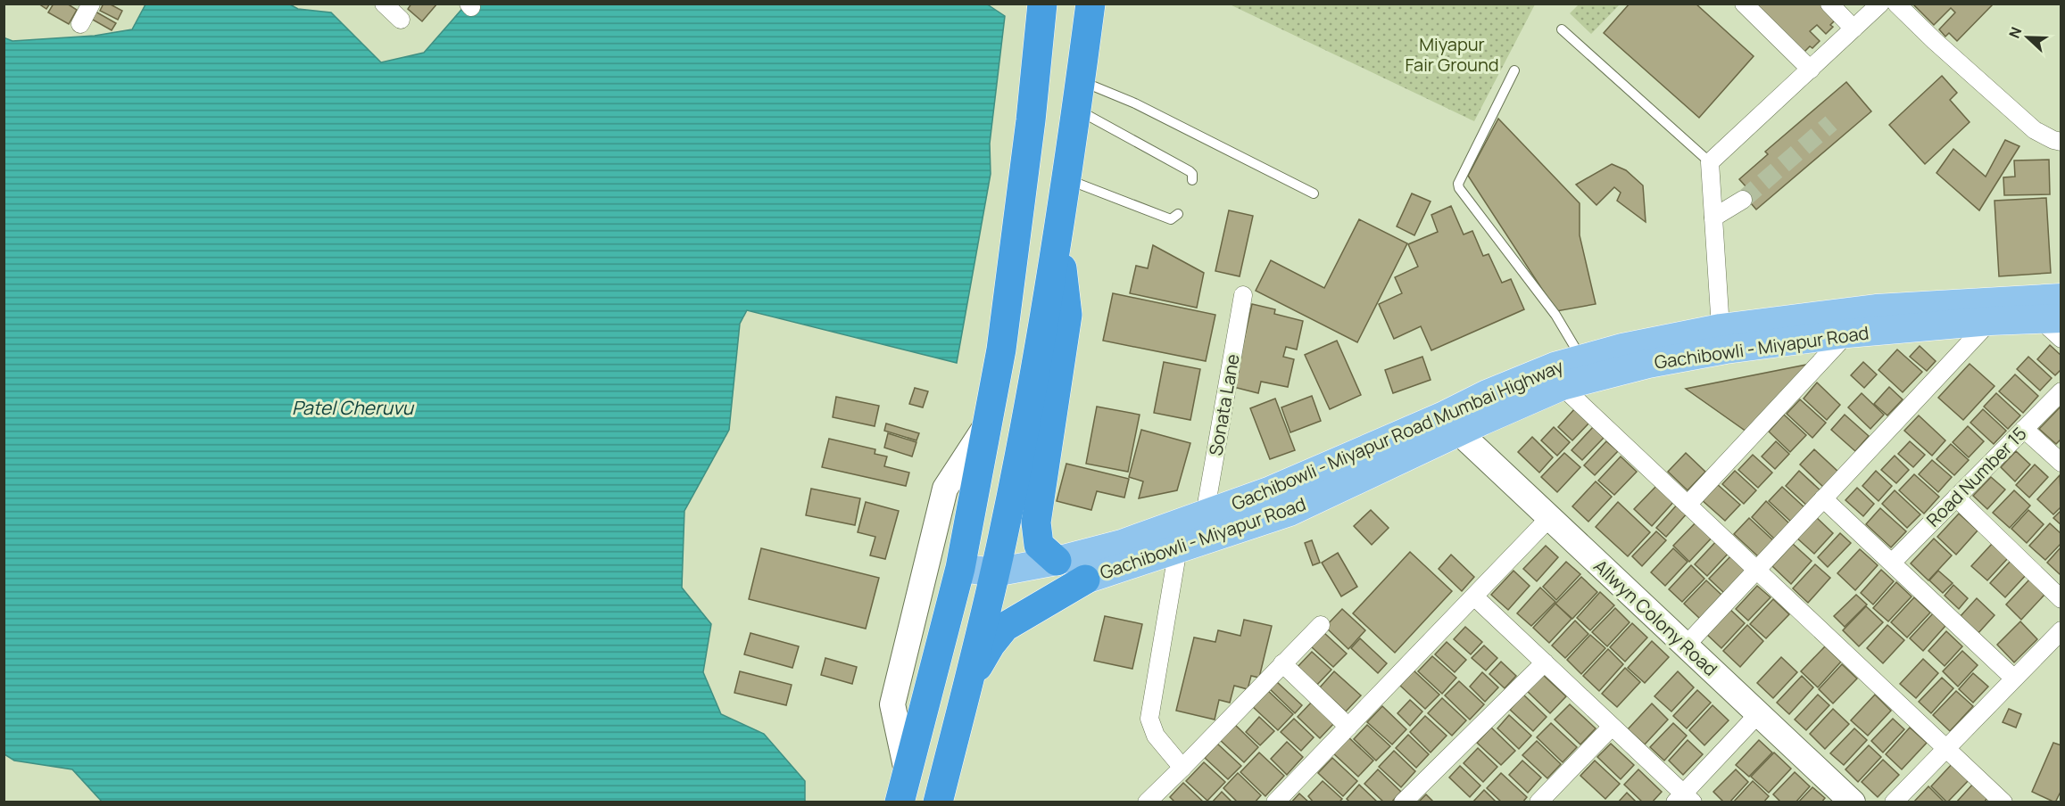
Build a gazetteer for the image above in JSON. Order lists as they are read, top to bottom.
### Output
{
  "streets": {
    "main road": ["Gachibowli - Miyapur Road", "Gachibowli - Miyapur Road Mumbai Highway"],
    "street": ["Sonata Lane", "Road Number 15", "Allwyn Colony Road"]
  },
  "crossings": [
    ["Gachibowli - Miyapur Road", "Allwyn Colony Road"],
    ["Sonata Lane", "Gachibowli - Miyapur Road Mumbai Highway"]
  ],
  "water": ["Patel Cheruvu"],
  "parks": ["Miyapur Fair Ground"],
  "north": "left"
}
